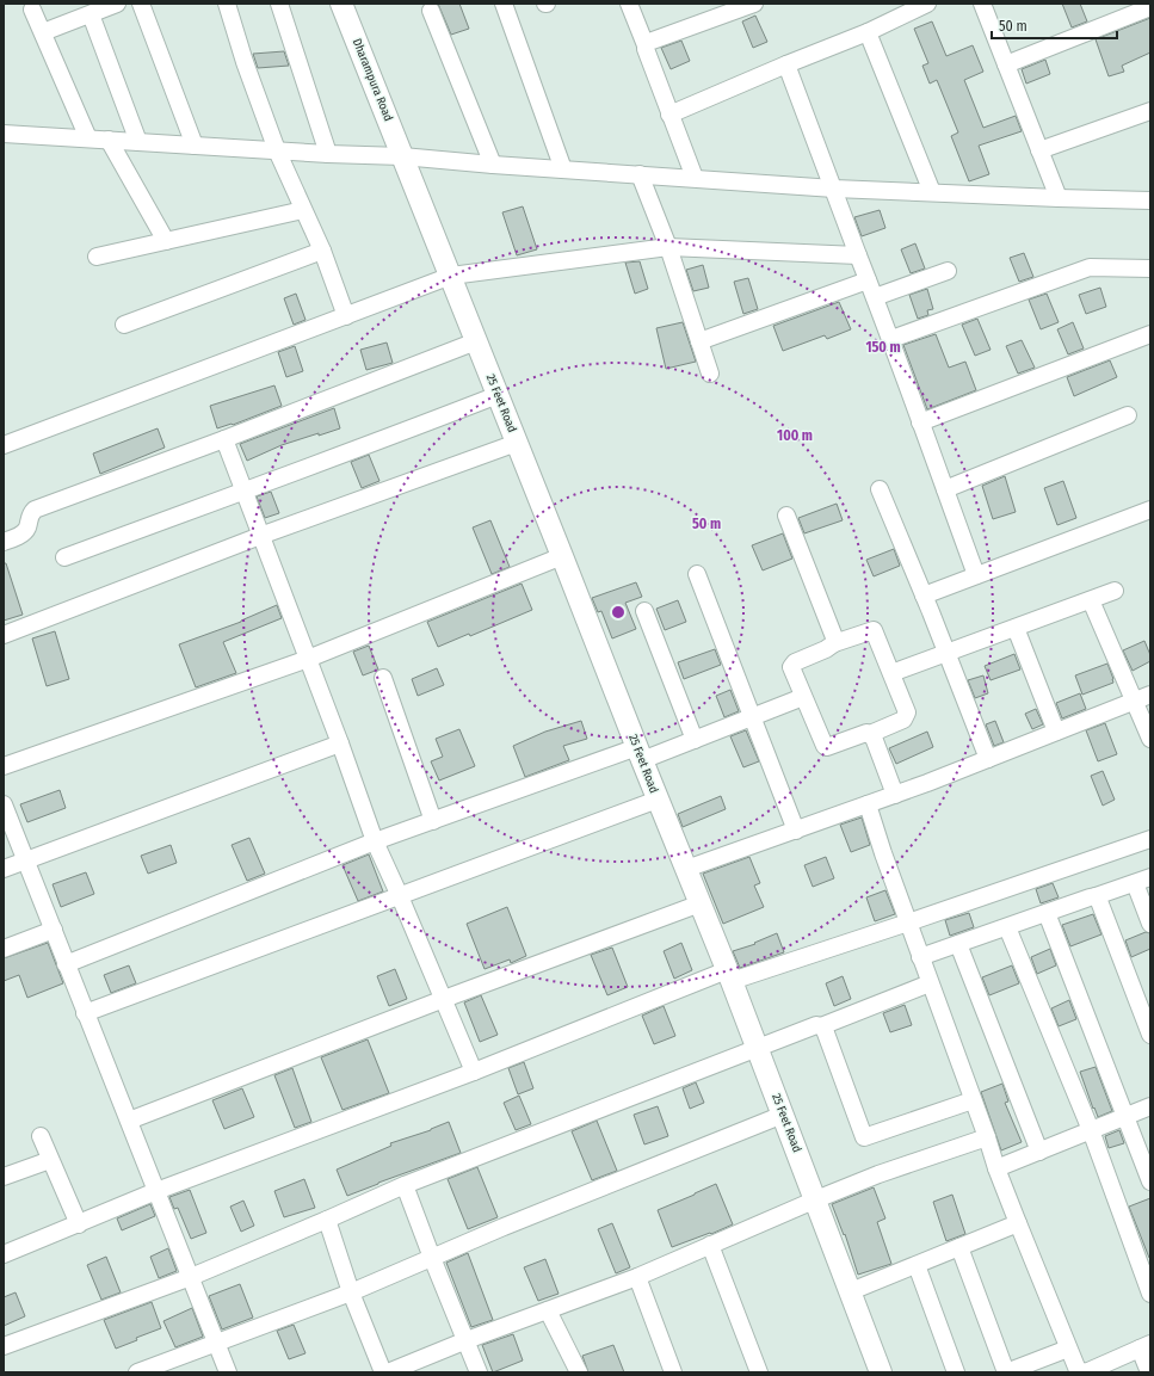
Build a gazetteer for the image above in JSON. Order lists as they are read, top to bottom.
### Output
{
  "streets": {
    "street": ["Dharampura Road", "25 Feet Road"]
  },
  "crossings": [
    ["Dharampura Road", "25 Feet Road"]
  ],
  "scale_bar": "50 m",
  "rings": ["150 m", "100 m", "50 m"]
}
